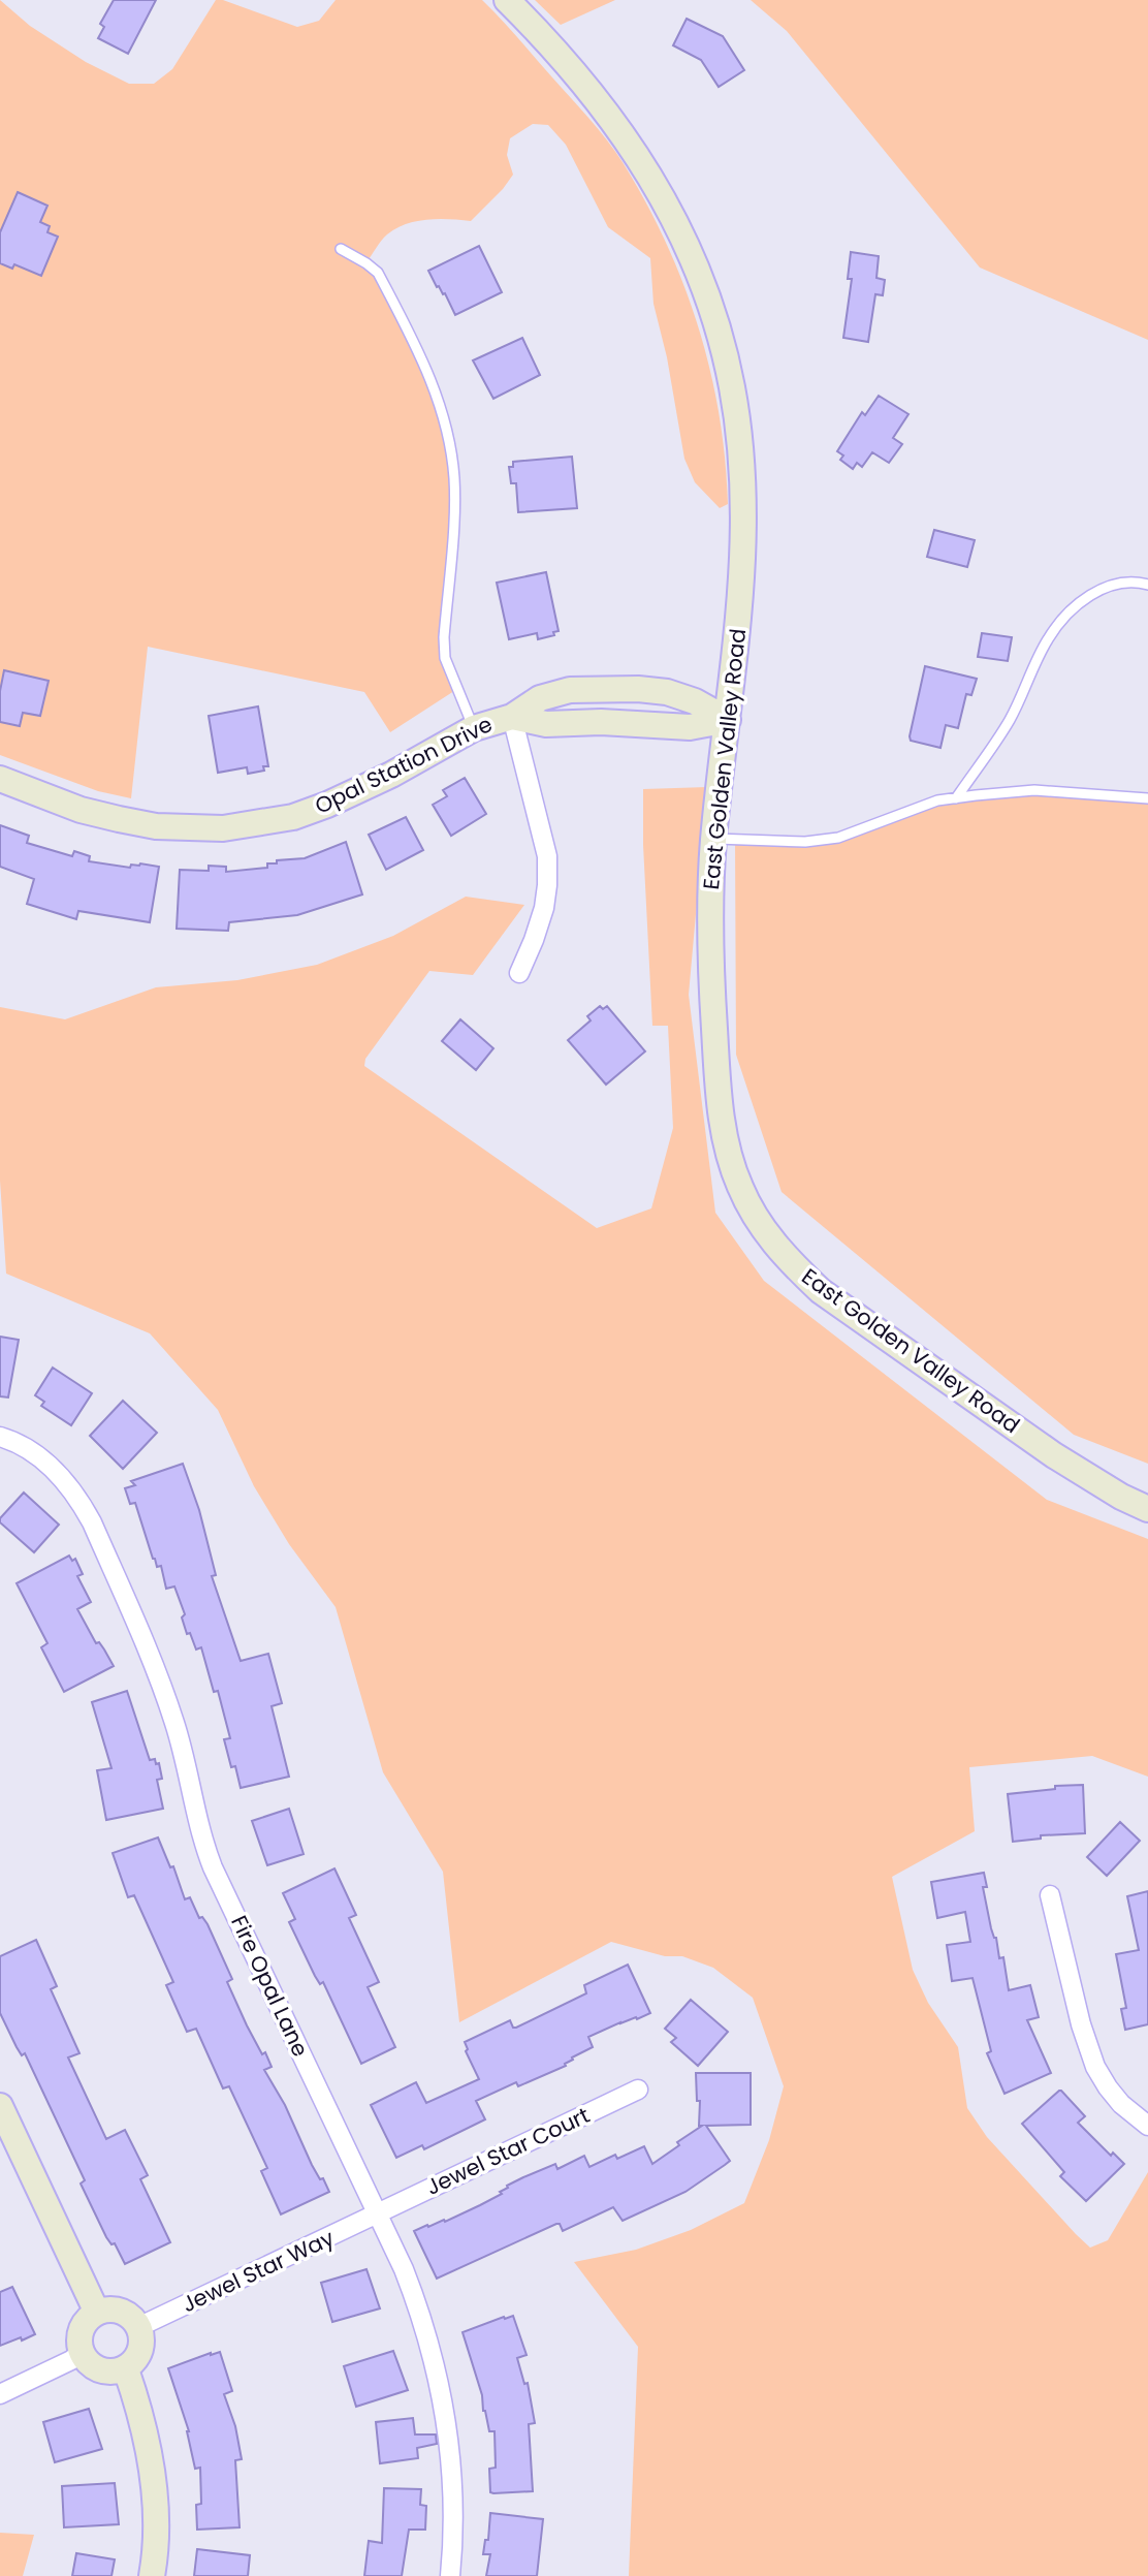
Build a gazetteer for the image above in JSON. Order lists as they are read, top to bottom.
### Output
{
  "streets": {
    "main road": ["East Golden Valley Road", "Opal Station Drive"],
    "street": ["Fire Opal Lane", "Jewel Star Court", "Jewel Star Way"]
  },
  "crossings": [
    ["East Golden Valley Road", "Opal Station Drive"],
    ["Fire Opal Lane", "Jewel Star Court"],
    ["Fire Opal Lane", "Jewel Star Way"],
    ["Jewel Star Court", "Jewel Star Way"]
  ]
}
